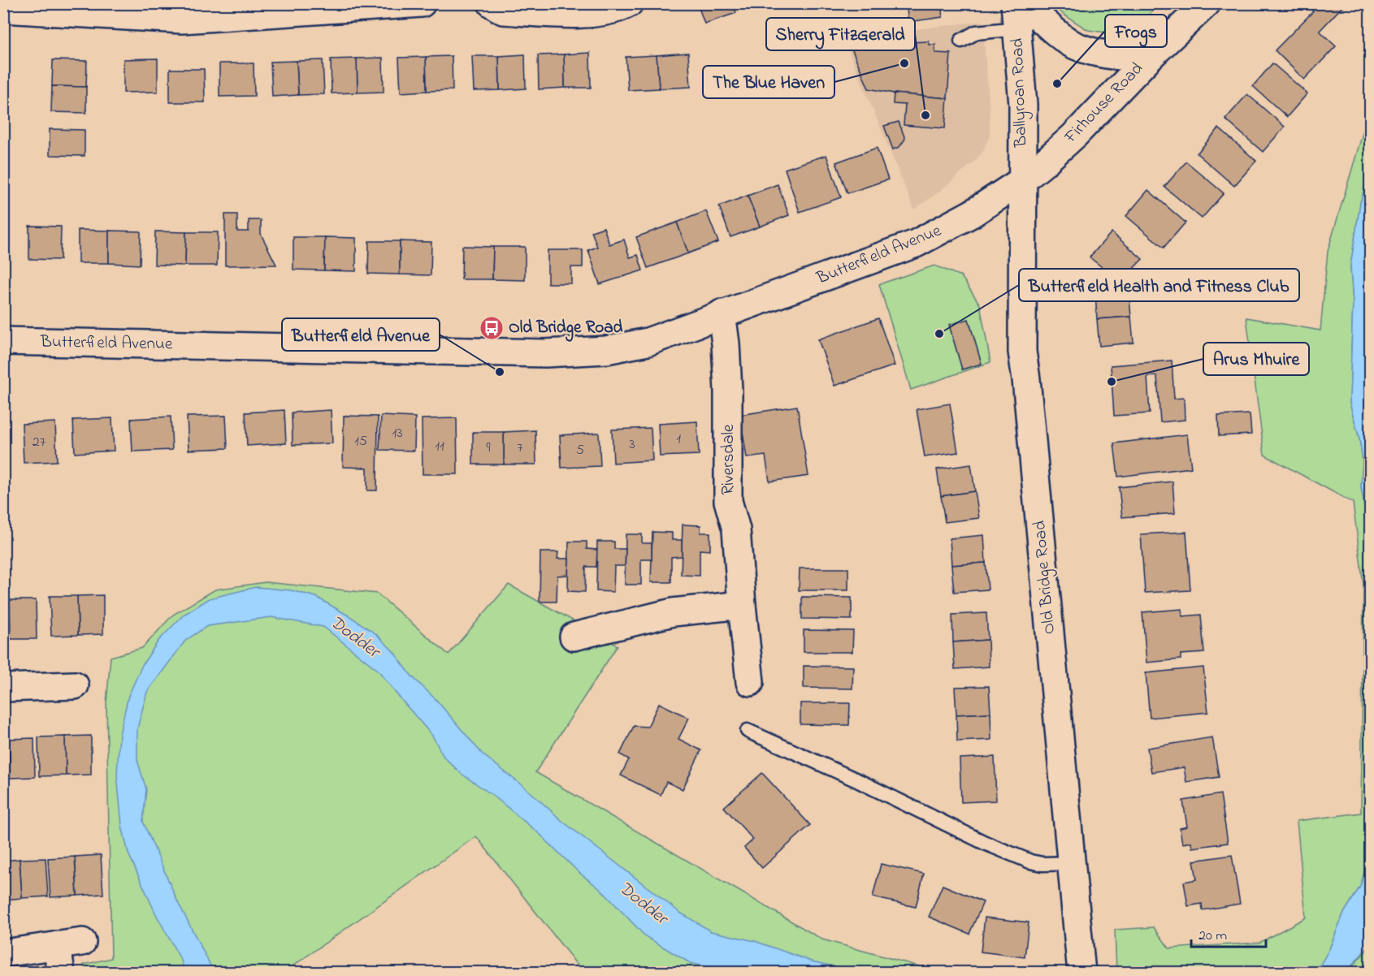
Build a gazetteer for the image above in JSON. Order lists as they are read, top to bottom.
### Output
{
  "streets": {
    "main road": [
      "Ballyroan Road",
      "Firhouse Road",
      "Butterfield Avenue",
      "Riversdale",
      "Old Bridge Road"
    ]
  },
  "crossings": [
    ["Ballyroan Road", "Firhouse Road"],
    ["Ballyroan Road", "Butterfield Avenue"],
    ["Ballyroan Road", "Old Bridge Road"],
    ["Firhouse Road", "Butterfield Avenue"],
    ["Firhouse Road", "Old Bridge Road"],
    ["Butterfield Avenue", "Riversdale"],
    ["Butterfield Avenue", "Old Bridge Road"]
  ],
  "water": ["Dodder"],
  "places": {
    "other": [
      "The Blue Haven",
      "Frogs",
      "Sherry FitzGerald",
      "Butterfield Health and Fitness Club",
      "Butterfield Avenue",
      "Arus Mhuire"
    ],
    "bus stop": ["Old Bridge Road"]
  },
  "house_numbers": [
    "13",
    "1",
    "15",
    "27",
    "3",
    "11",
    "9",
    "7",
    "5"
  ],
  "scale_bar": "20 m"
}
